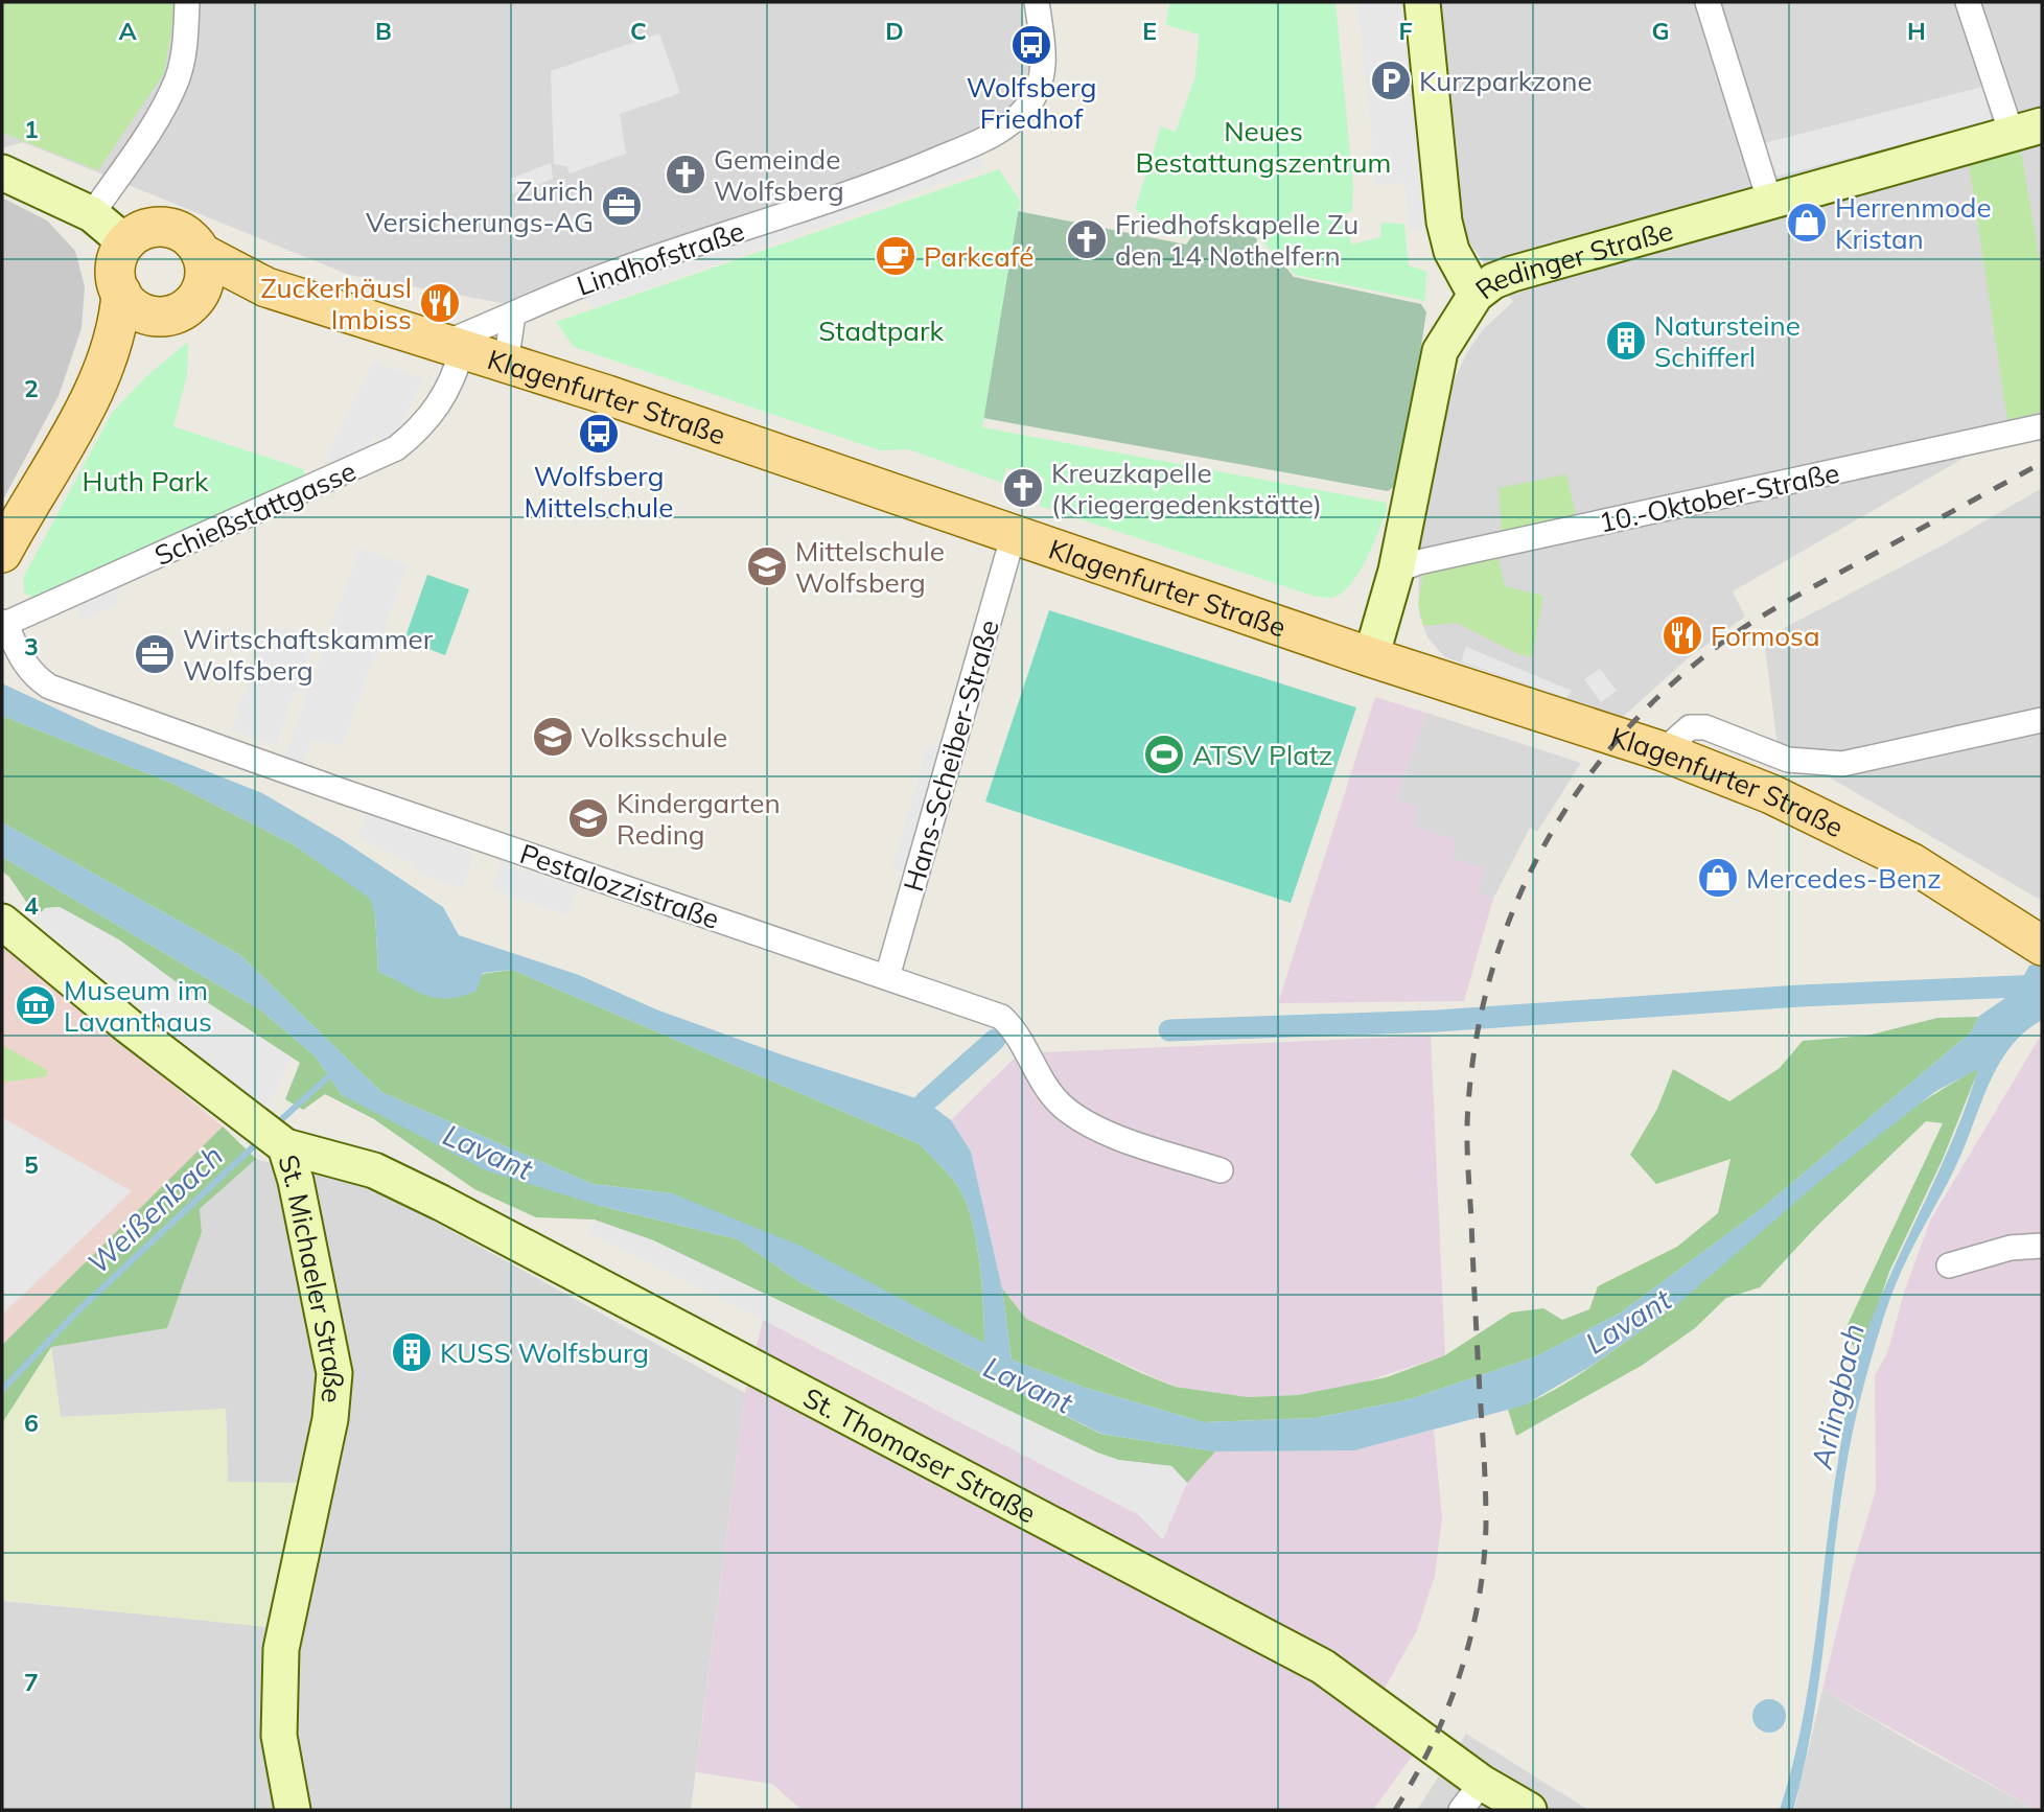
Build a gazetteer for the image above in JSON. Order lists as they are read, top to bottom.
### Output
{
  "streets": {
    "main road": [
      "Redinger Straße",
      "Klagenfurter Straße",
      "St. Michaeler Straße",
      "St. Thomaser Straße"
    ],
    "street": [
      "Lindhofstraße",
      "10.-Oktober-Straße",
      "Schießstattgasse",
      "Hans-Scheiber-Straße",
      "Pestalozzistraße"
    ]
  },
  "crossings": [
    ["Lindhofstraße", "Klagenfurter Straße"],
    ["Lindhofstraße", "Schießstattgasse"],
    ["Redinger Straße", "Klagenfurter Straße"],
    ["Redinger Straße", "10.-Oktober-Straße"],
    ["Klagenfurter Straße", "Schießstattgasse"],
    ["Klagenfurter Straße", "Hans-Scheiber-Straße"],
    ["Schießstattgasse", "Pestalozzistraße"],
    ["Hans-Scheiber-Straße", "Pestalozzistraße"],
    ["St. Michaeler Straße", "St. Thomaser Straße"]
  ],
  "water": ["Lavant", "Weißenbach", "Arlingbach"],
  "parks": ["Neues Bestattungszentrum", "Stadtpark", "Huth Park"],
  "places": {
    "bus stop": ["Wolfsberg Friedhof", "Wolfsberg Mittelschule"],
    "parking": ["Kurzparkzone"],
    "church": ["Gemeinde Wolfsberg", "Friedhofskapelle Zu den 14 Nothelfern", "Kreuzkapelle (Kriegergedenkstätte)"],
    "office": ["Zurich Versicherungs-AG", "Wirtschaftskammer Wolfsberg"],
    "shop": ["Herrenmode Kristan", "Mercedes-Benz"],
    "cafe": ["Parkcafé"],
    "restaurant": ["Zuckerhäusl Imbiss", "Formosa"],
    "building": ["Natursteine Schifferl", "KUSS Wolfsburg"],
    "school or university": ["Mittelschule Wolfsberg", "Volksschule", "Kindergarten Reding"],
    "sports": ["ATSV Platz"],
    "museum": ["Museum im Lavanthaus"]
  },
  "grid": {
    "columns": [
      "A",
      "B",
      "C",
      "D",
      "E",
      "F",
      "G",
      "H"
    ],
    "rows": [
      "1",
      "2",
      "3",
      "4",
      "5",
      "6",
      "7"
    ]
  }
}
